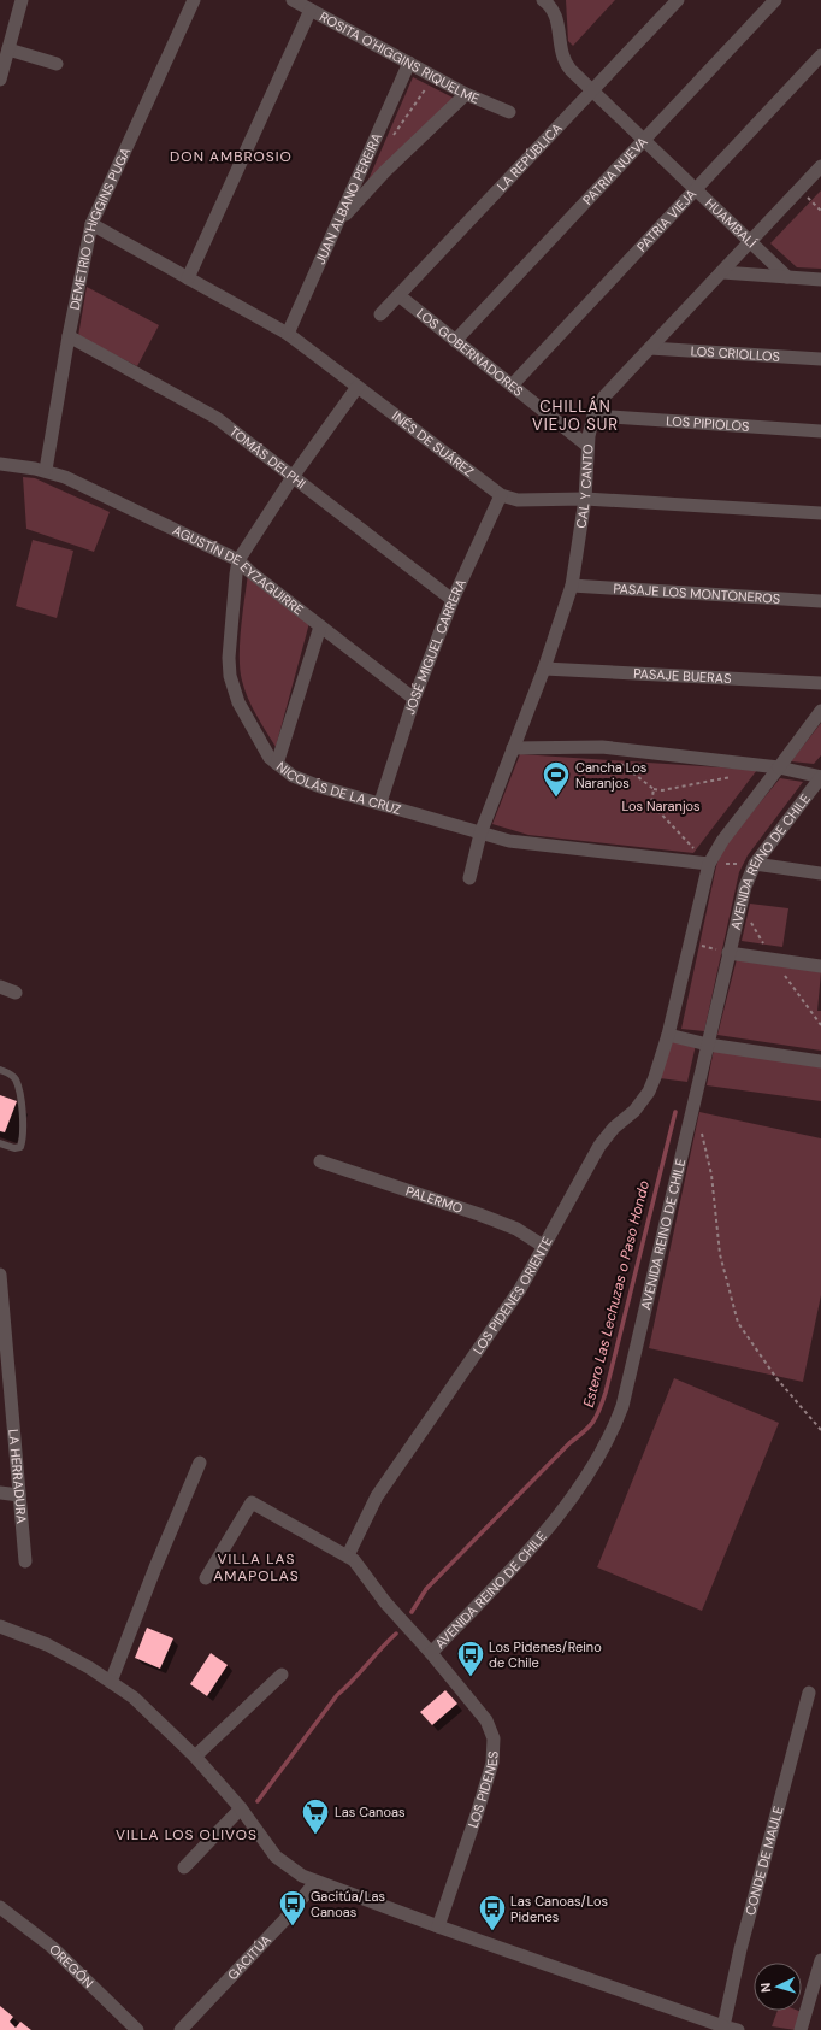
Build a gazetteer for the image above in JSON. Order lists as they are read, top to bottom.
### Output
{
  "streets": {
    "street": [
      "ROSITA O'HIGGINS RIQUELME",
      "LA REPÚBLICA",
      "PATRIA NUEVA",
      "JUAN ALBANO PEREIRA",
      "PATRIA VIEJA",
      "HUAMBALÍ",
      "DEMETRIO O'HIGGINS PUGA",
      "LOS GOBERNADORES",
      "LOS CRIOLLOS",
      "LOS PIPIOLOS",
      "INÉS DE SUÁREZ",
      "TOMÁS DELPHI",
      "CAL Y CANTO",
      "AGUSTÍN DE EYZAGUIRRE",
      "PASAJE LOS MONTONEROS",
      "JOSÉ MIGUEL CARRERA",
      "PASAJE BUERAS",
      "NICOLÁS DE LA CRUZ",
      "AVENIDA REINO DE CHILE",
      "PALERMO",
      "LOS PIDENES ORIENTE",
      "LA HERRADURA",
      "LOS PIDENES",
      "CONDE DE MAULE",
      "GACITÚA",
      "OREGÓN"
    ]
  },
  "crossings": [
    ["ROSITA O'HIGGINS RIQUELME", "JUAN ALBANO PEREIRA"],
    ["LA REPÚBLICA", "HUAMBALÍ"],
    ["LA REPÚBLICA", "LOS GOBERNADORES"],
    ["PATRIA NUEVA", "HUAMBALÍ"],
    ["PATRIA NUEVA", "LOS GOBERNADORES"],
    ["JUAN ALBANO PEREIRA", "INÉS DE SUÁREZ"],
    ["PATRIA VIEJA", "HUAMBALÍ"],
    ["PATRIA VIEJA", "LOS GOBERNADORES"],
    ["HUAMBALÍ", "CAL Y CANTO"],
    ["DEMETRIO O'HIGGINS PUGA", "INÉS DE SUÁREZ"],
    ["DEMETRIO O'HIGGINS PUGA", "TOMÁS DELPHI"],
    ["DEMETRIO O'HIGGINS PUGA", "AGUSTÍN DE EYZAGUIRRE"],
    ["LOS GOBERNADORES", "CAL Y CANTO"],
    ["LOS CRIOLLOS", "CAL Y CANTO"],
    ["LOS PIPIOLOS", "CAL Y CANTO"],
    ["INÉS DE SUÁREZ", "CAL Y CANTO"],
    ["INÉS DE SUÁREZ", "JOSÉ MIGUEL CARRERA"],
    ["INÉS DE SUÁREZ", "NICOLÁS DE LA CRUZ"],
    ["TOMÁS DELPHI", "JOSÉ MIGUEL CARRERA"],
    ["TOMÁS DELPHI", "NICOLÁS DE LA CRUZ"],
    ["CAL Y CANTO", "PASAJE LOS MONTONEROS"],
    ["CAL Y CANTO", "PASAJE BUERAS"],
    ["CAL Y CANTO", "NICOLÁS DE LA CRUZ"],
    ["AGUSTÍN DE EYZAGUIRRE", "JOSÉ MIGUEL CARRERA"],
    ["AGUSTÍN DE EYZAGUIRRE", "NICOLÁS DE LA CRUZ"],
    ["JOSÉ MIGUEL CARRERA", "NICOLÁS DE LA CRUZ"],
    ["AVENIDA REINO DE CHILE", "LOS PIDENES"],
    ["PALERMO", "LOS PIDENES ORIENTE"],
    ["LOS PIDENES ORIENTE", "LOS PIDENES"]
  ],
  "districts": [
    "DON AMBROSIO",
    "CHILLÁN VIEJO SUR",
    "VILLA LAS AMAPOLAS",
    "VILLA LOS OLIVOS"
  ],
  "water": ["Estero Las Lechuzas o Paso Hondo"],
  "parks": ["Los Naranjos"],
  "places": {
    "sports": ["Cancha Los Naranjos"],
    "bus stop": ["Los Pidenes/Reino de Chile", "Gacitúa/Las Canoas", "Las Canoas/Los Pidenes"],
    "supermarket": ["Las Canoas"]
  },
  "north": "left"
}
